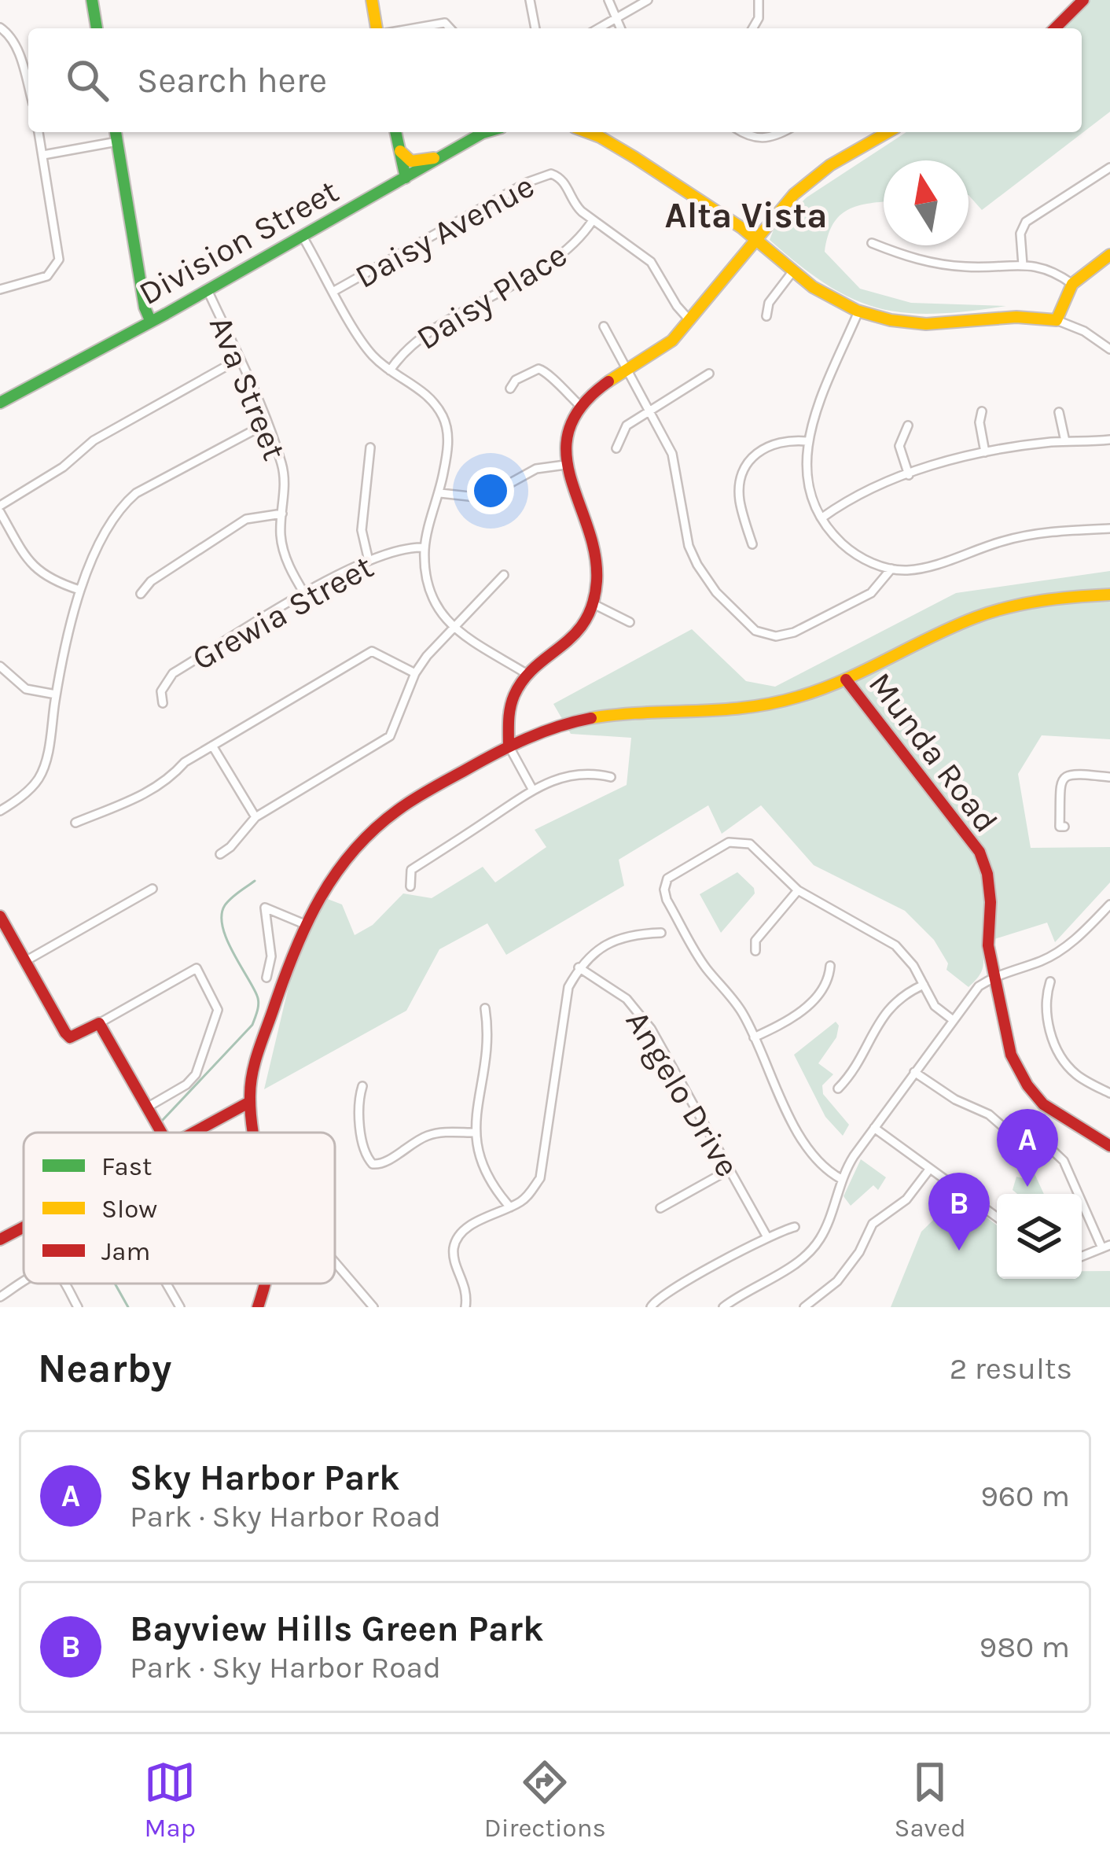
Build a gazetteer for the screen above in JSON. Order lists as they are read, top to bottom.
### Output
{
  "streets": {
    "main road": ["Division Street", "Munda Road"],
    "street": [
      "Daisy Avenue",
      "Daisy Place",
      "Ava Street",
      "Grewia Street",
      "Angelo Drive"
    ]
  },
  "crossings": [
    ["Daisy Avenue", "Daisy Place"],
    ["Division Street", "Ava Street"],
    ["Ava Street", "Grewia Street"]
  ],
  "districts": ["Alta Vista"],
  "legend": ["Fast", "Slow", "Jam"],
  "north": "top",
  "page": {
    "search": "Search here",
    "pins": ["A", "B"],
    "heading": ["Nearby", "2 results"],
    "list": [
      {
        "mark": "A",
        "name": "Sky Harbor Park",
        "note": "Park · Sky Harbor Road",
        "value": "960 m"
      },
      {
        "mark": "B",
        "name": "Bayview Hills Green Park",
        "note": "Park · Sky Harbor Road",
        "value": "980 m"
      }
    ],
    "nav": ["Map", "Directions", "Saved"]
  }
}
